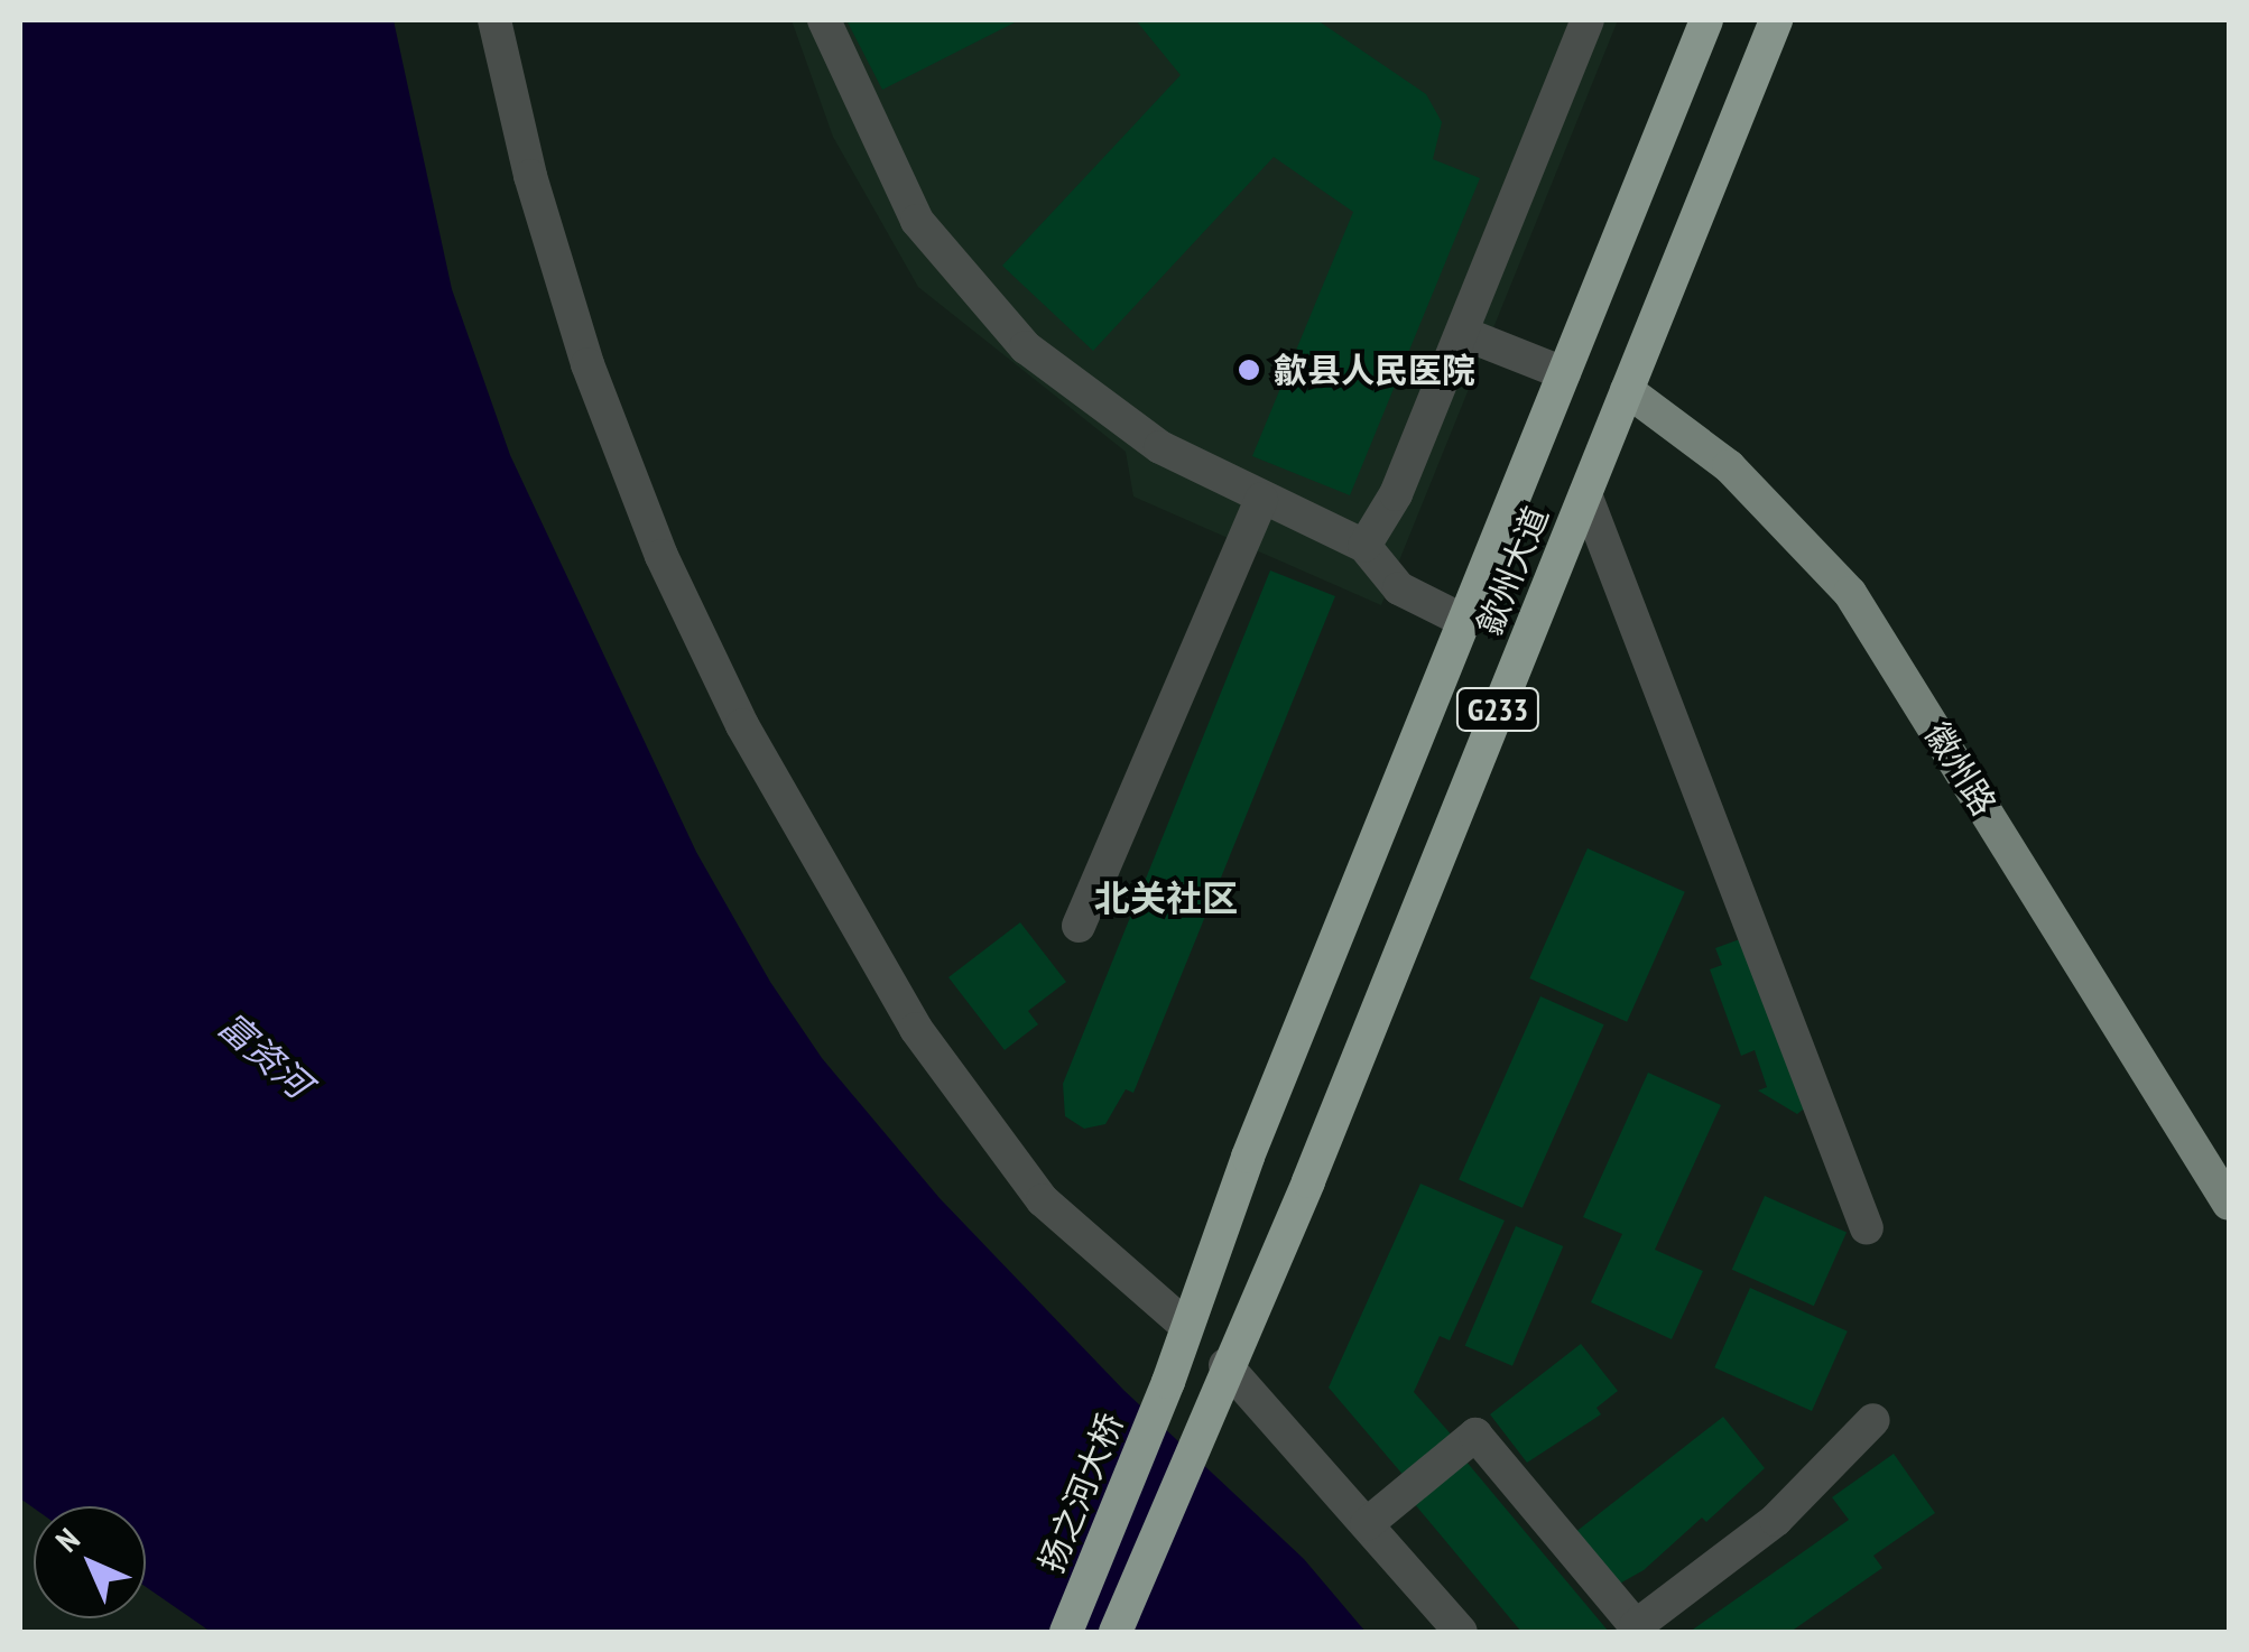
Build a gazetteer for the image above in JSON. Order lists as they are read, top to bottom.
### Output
{
  "streets": {
    "highway": ["歙州大道", "G233", "扬之河大桥"],
    "main road": ["徽州路"]
  },
  "crossings": [
    ["歙州大道", "G233"],
    ["歙州大道", "徽州路"],
    ["歙州大道", "扬之河大桥"]
  ],
  "districts": ["北关社区"],
  "water": ["富资河"],
  "places": ["歙县人民医院"],
  "north": "top left"
}
